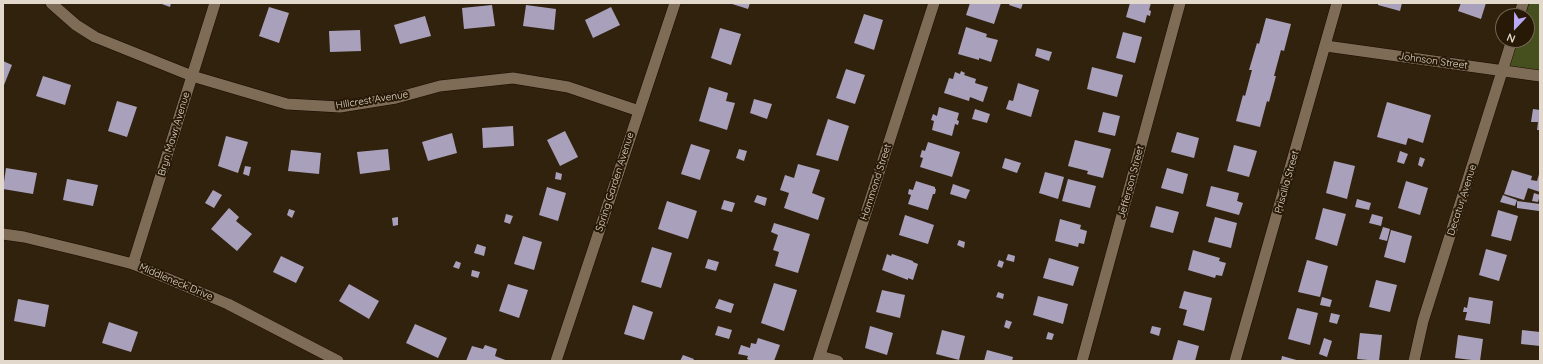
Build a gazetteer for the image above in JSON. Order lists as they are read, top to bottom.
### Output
{
  "streets": {
    "street": [
      "Johnson Street",
      "Hillcrest Avenue",
      "Bryn Mawr Avenue",
      "Spring Garden Avenue",
      "Hammond Street",
      "Jefferson Street",
      "Priscilla Street",
      "Decatur Avenue",
      "Middleneck Drive"
    ]
  },
  "crossings": [
    ["Johnson Street", "Priscilla Street"],
    ["Johnson Street", "Decatur Avenue"],
    ["Hillcrest Avenue", "Bryn Mawr Avenue"],
    ["Hillcrest Avenue", "Spring Garden Avenue"],
    ["Bryn Mawr Avenue", "Middleneck Drive"]
  ],
  "north": "bottom"
}
